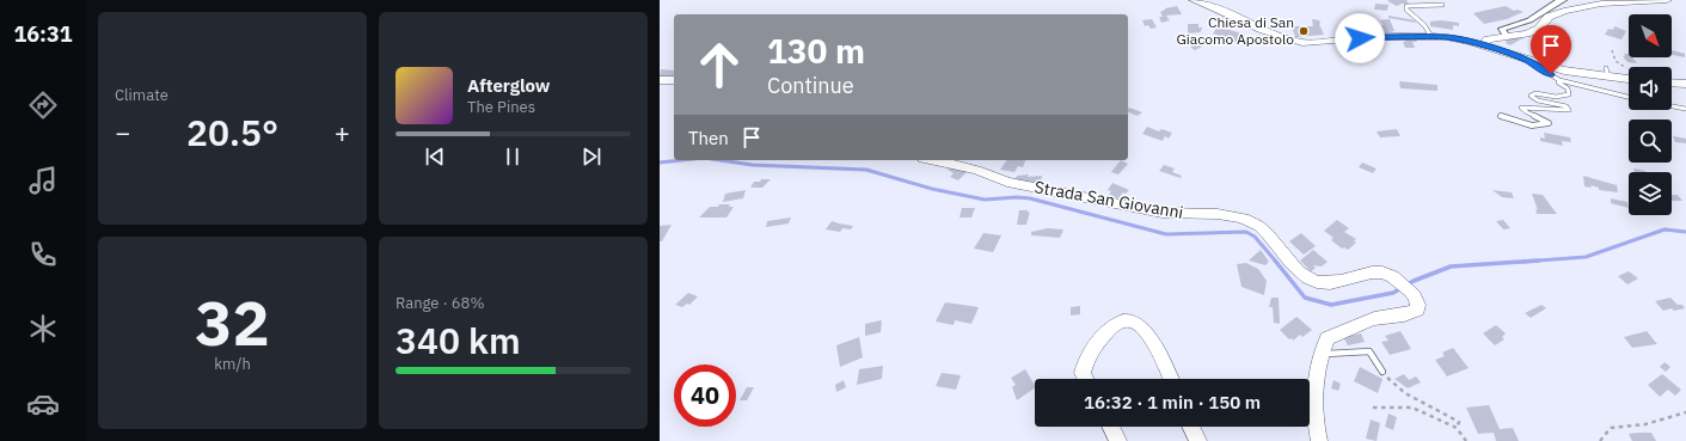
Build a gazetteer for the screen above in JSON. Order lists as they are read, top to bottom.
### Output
{
  "streets": {
    "street": ["Strada San Giovanni"]
  },
  "places": ["Chiesa di San Giacomo Apostolo"],
  "north": "bottom right",
  "page": {
    "tabs": "16:31",
    "tile": [
      "Climate",
      ["32", "km/h"],
      ["Range · 68%", "340 km"]
    ],
    "turn": ["130 m", "Continue"],
    "song": ["Afterglow", "The Pines"],
    "heat": ["−", "20.5°", "+"],
    "then": "Then",
    "limit": "40",
    "trip": "16:32 · 1 min · 150 m"
  }
}
